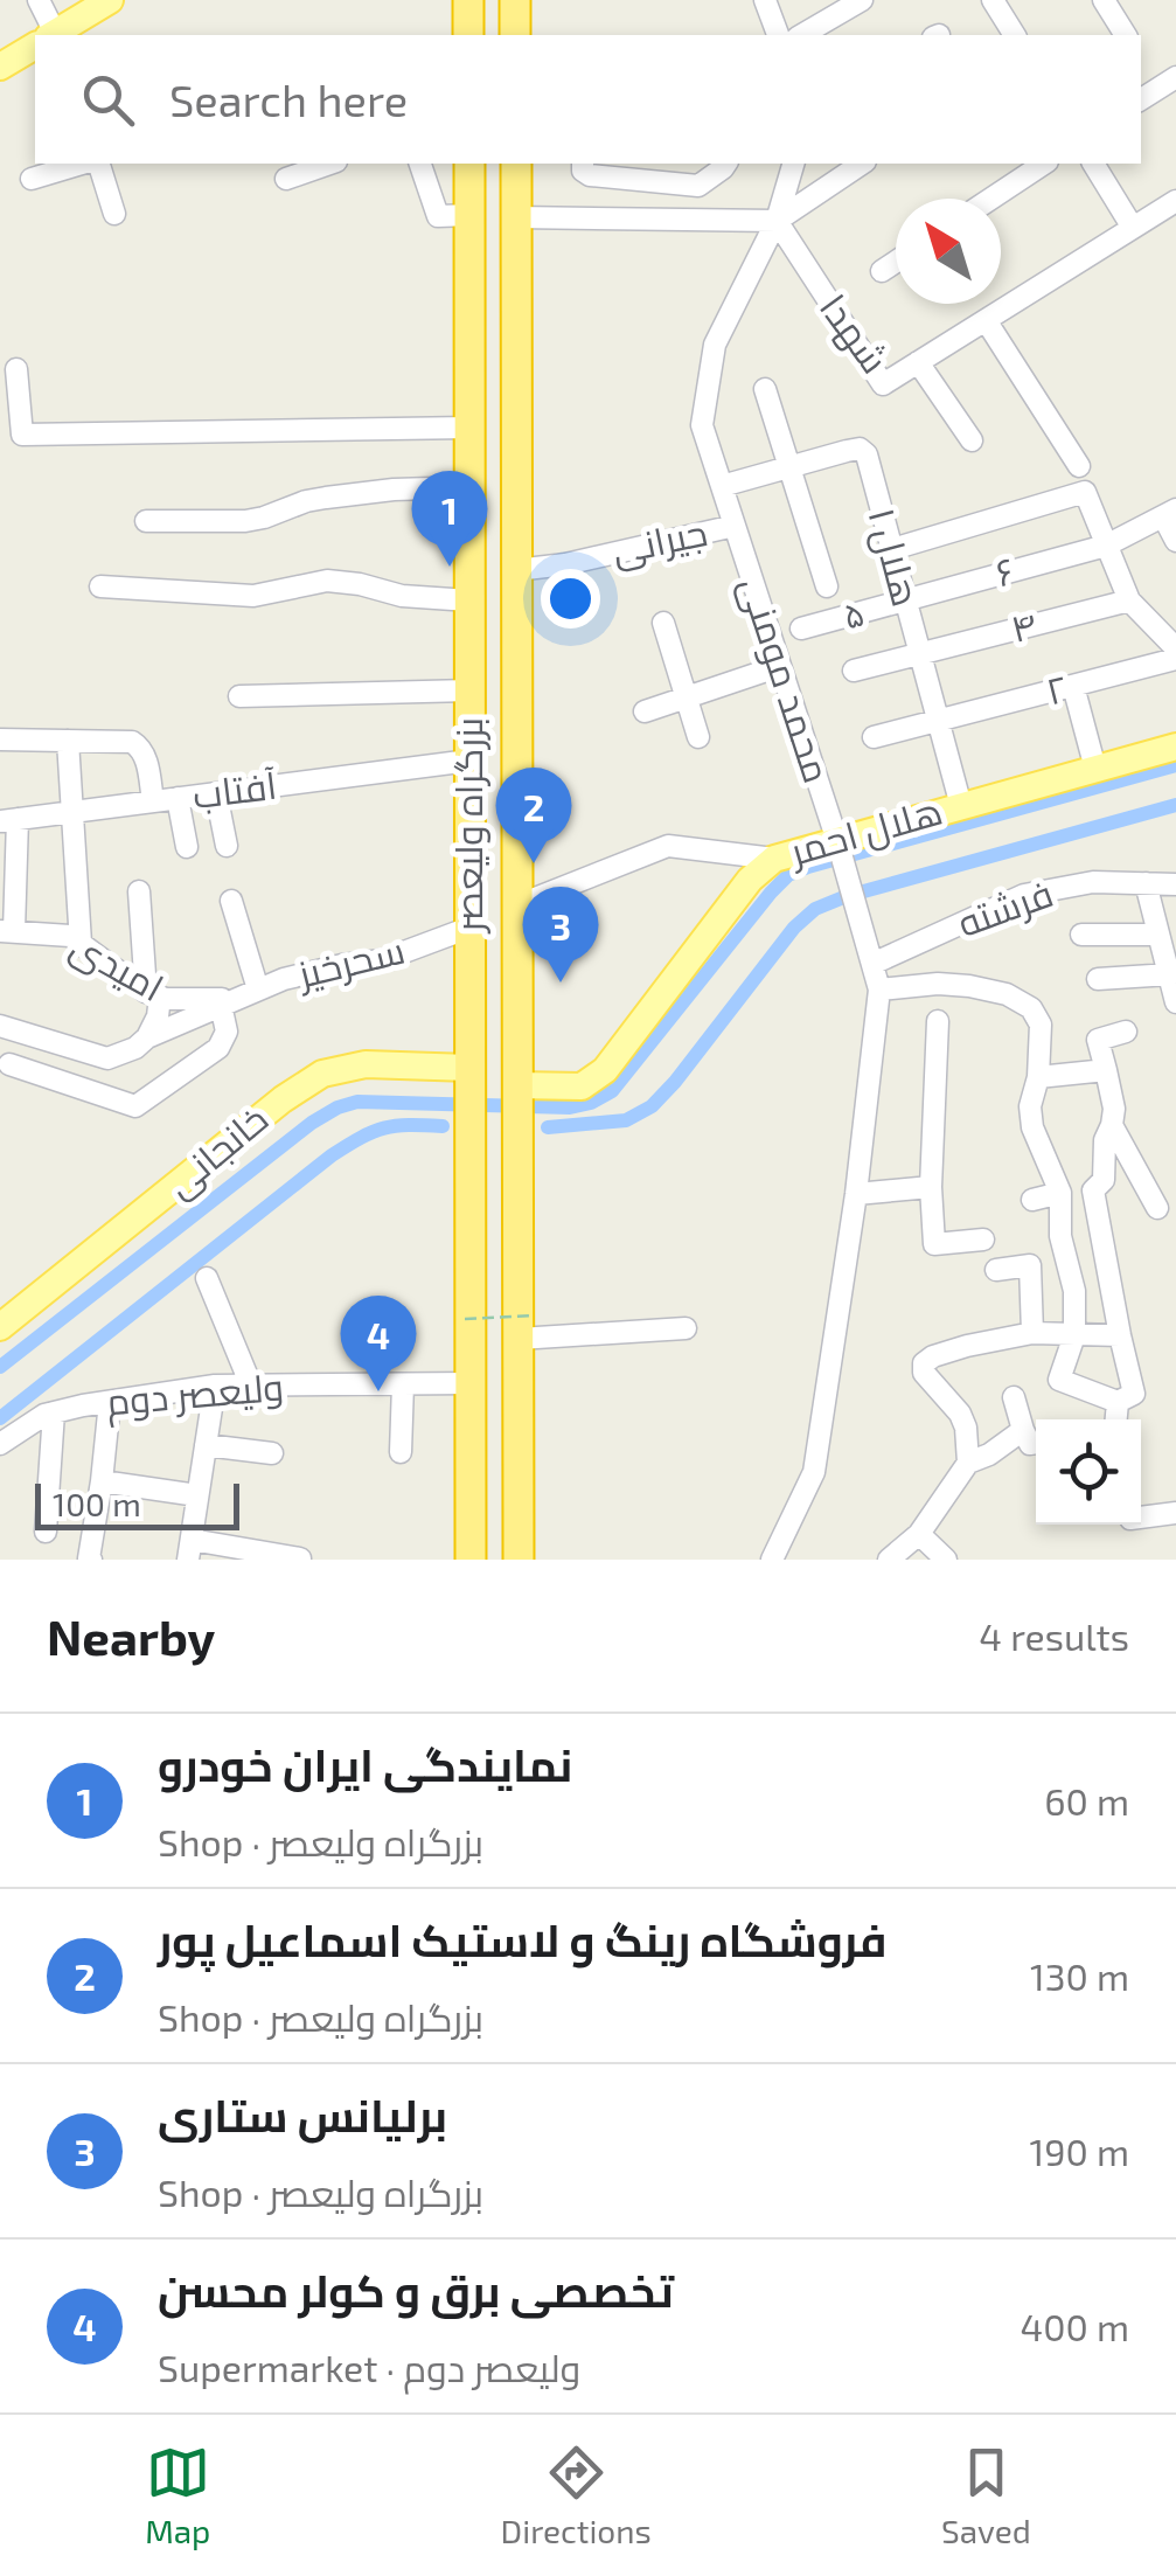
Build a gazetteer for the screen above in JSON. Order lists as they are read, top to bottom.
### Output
{
  "streets": {
    "highway": ["بزرگراه ولیعصر"],
    "main road": ["هلال احمر", "خانجانی"],
    "street": [
      "شهدا",
      "جیرانی",
      "هلال ۱",
      "۶",
      "۵",
      "۴",
      "محمد مومنی",
      "۲",
      "آفتاب",
      "فرشته",
      "سحرخیز",
      "امیدی",
      "ولیعصر دوم"
    ]
  },
  "crossings": [
    ["شهدا", "محمد مومنی"],
    ["جیرانی", "محمد مومنی"],
    ["جیرانی", "بزرگراه ولیعصر"],
    ["هلال ۱", "۶"],
    ["هلال ۱", "۵"],
    ["هلال ۱", "۴"],
    ["هلال ۱", "محمد مومنی"],
    ["هلال ۱", "۲"],
    ["هلال ۱", "هلال احمر"],
    ["۶", "۵"],
    ["محمد مومنی", "هلال احمر"],
    ["محمد مومنی", "فرشته"],
    ["آفتاب", "بزرگراه ولیعصر"],
    ["بزرگراه ولیعصر", "هلال احمر"],
    ["بزرگراه ولیعصر", "سحرخیز"],
    ["بزرگراه ولیعصر", "خانجانی"],
    ["بزرگراه ولیعصر", "ولیعصر دوم"],
    ["سحرخیز", "امیدی"]
  ],
  "scale_bar": "100 m",
  "north": "top left",
  "page": {
    "search": "Search here",
    "pins": [
      "1",
      "2",
      "3",
      "4"
    ],
    "scale": "100 m",
    "heading": ["Nearby", "4 results"],
    "list": [
      {
        "mark": "1",
        "name": "نمایندگی ایران خودرو",
        "note": "Shop · بزرگراه ولیعصر",
        "value": "60 m"
      },
      {
        "mark": "2",
        "name": "فروشگاه رینگ و لاستیک اسماعیل پور",
        "note": "Shop · بزرگراه ولیعصر",
        "value": "130 m"
      },
      {
        "mark": "3",
        "name": "برلیانس ستاری",
        "note": "Shop · بزرگراه ولیعصر",
        "value": "190 m"
      },
      {
        "mark": "4",
        "name": "تخصصی برق و کولر محسن",
        "note": "Supermarket · ولیعصر دوم",
        "value": "400 m"
      }
    ],
    "nav": ["Map", "Directions", "Saved"]
  }
}
